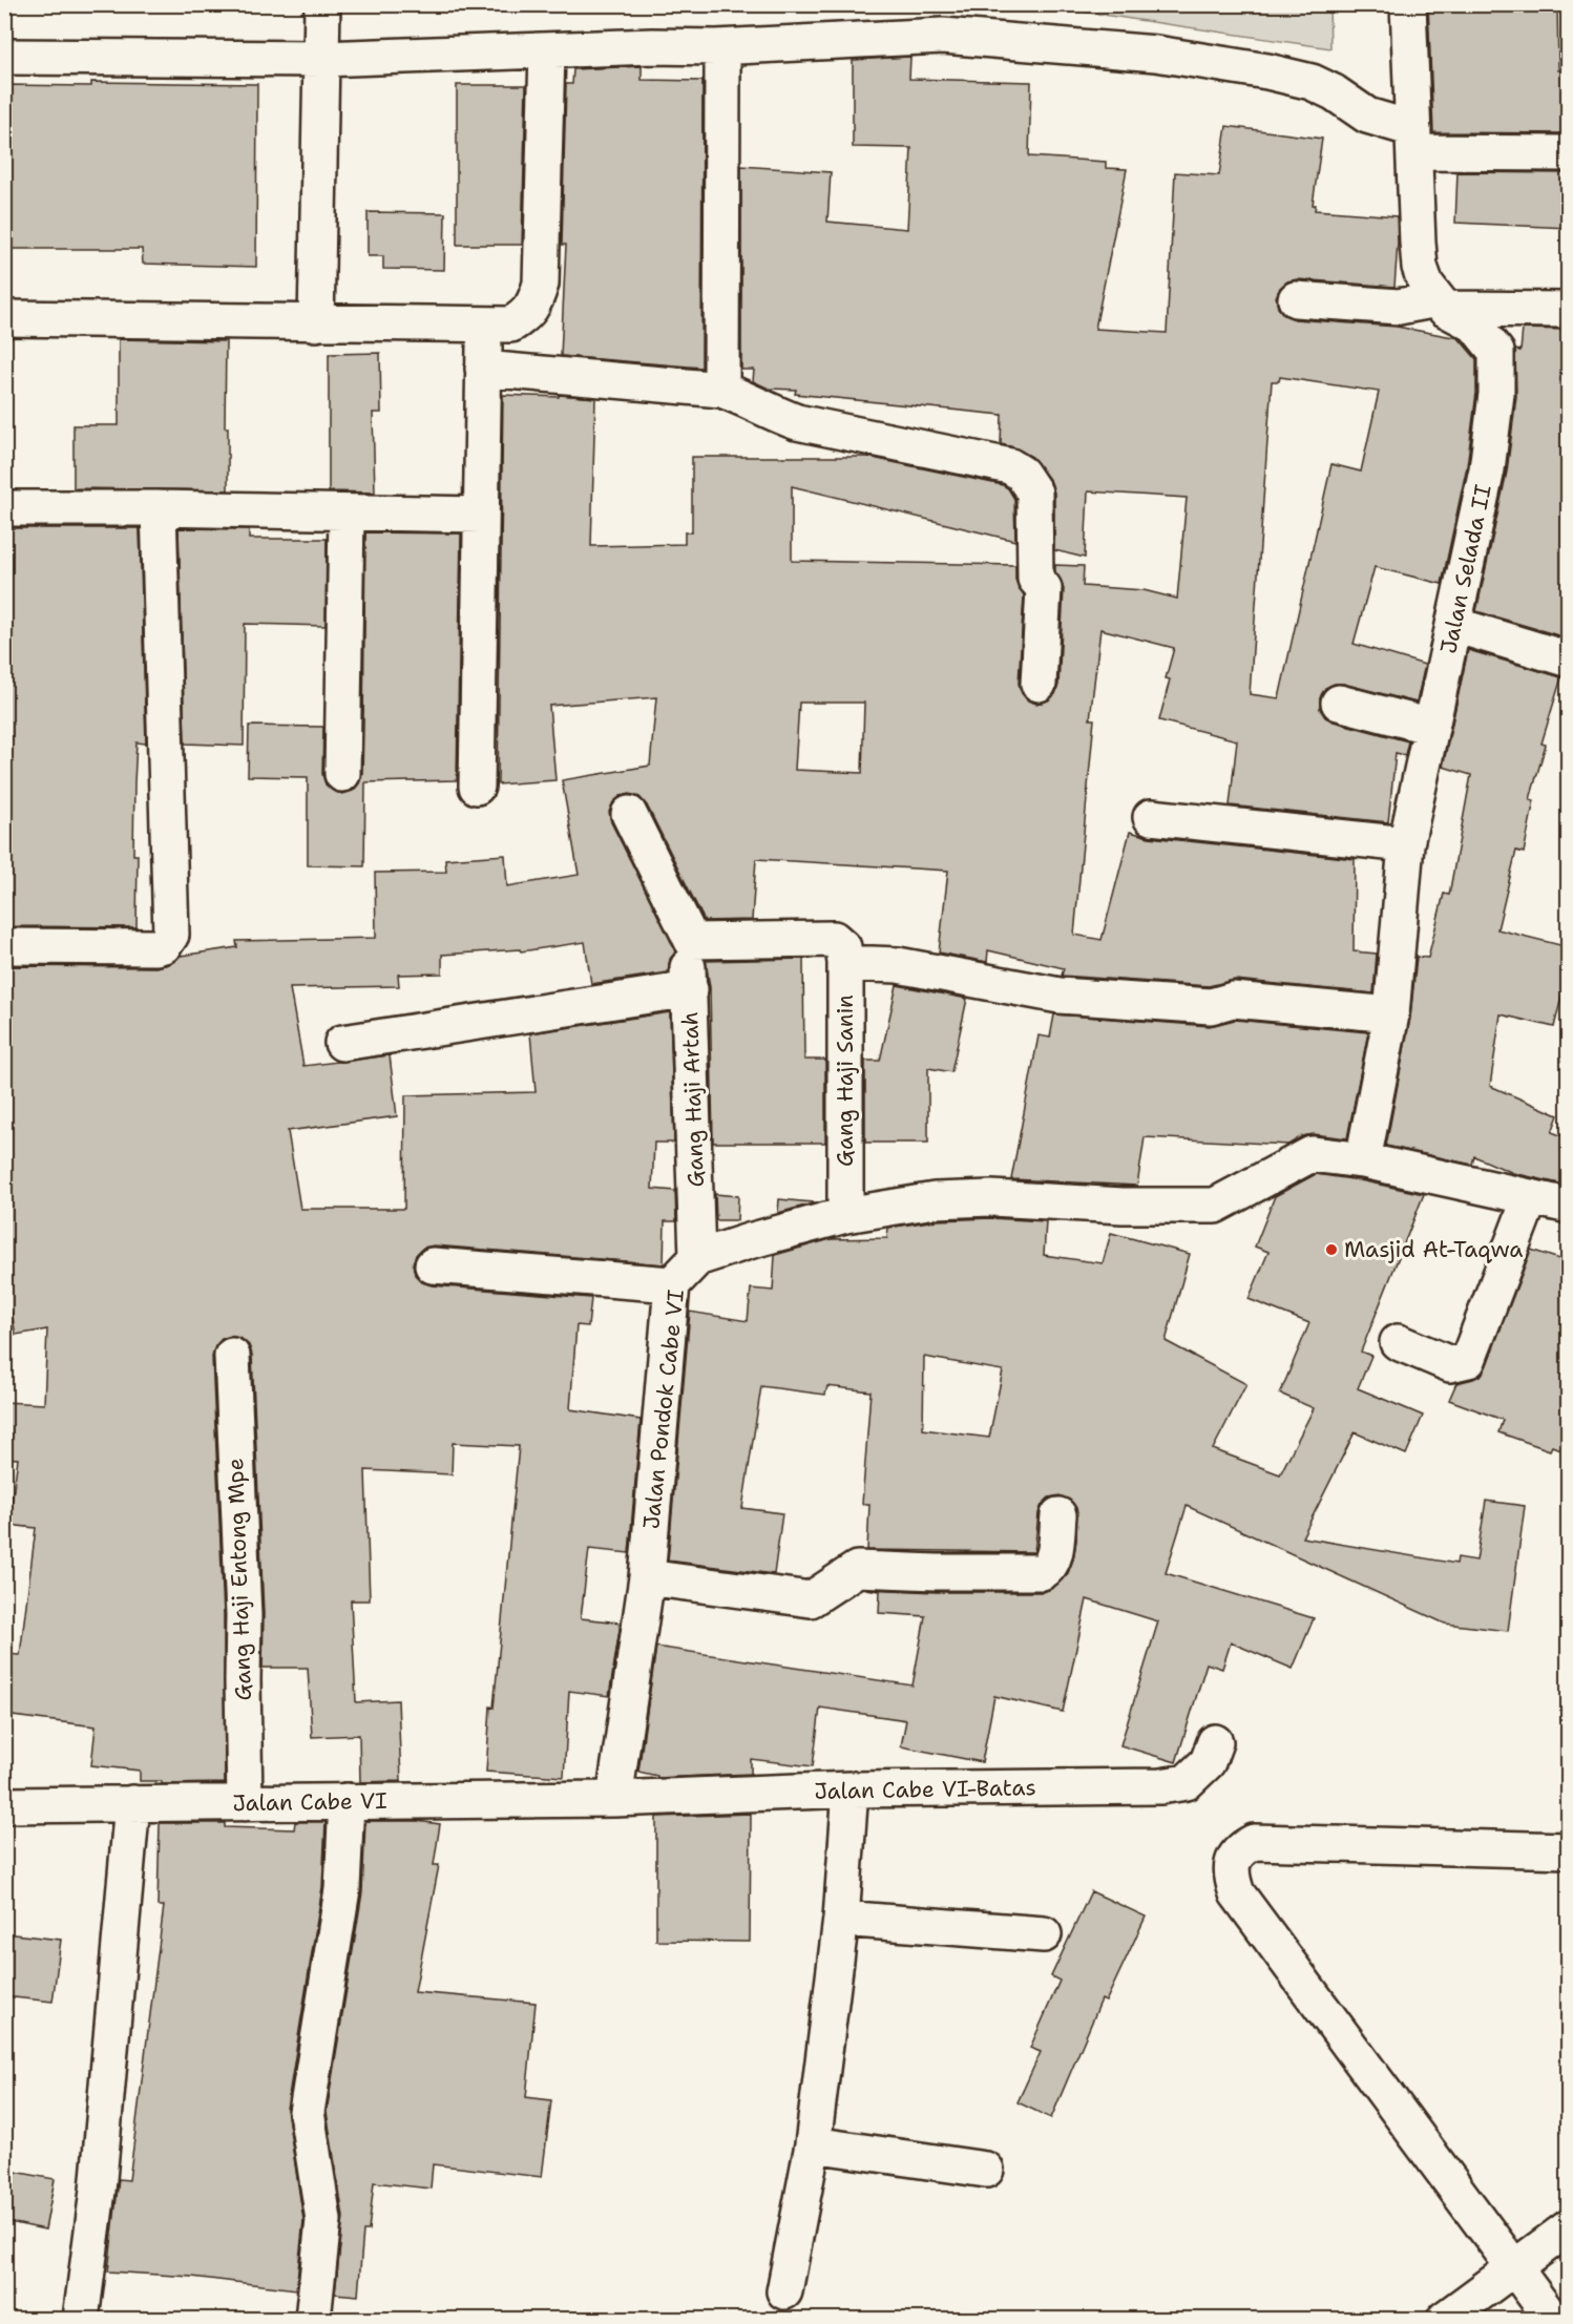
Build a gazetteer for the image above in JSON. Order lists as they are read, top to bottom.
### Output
{
  "streets": {
    "street": [
      "Jalan Selada II",
      "Gang Haji Sanin",
      "Gang Haji Artah",
      "Jalan Pondok Cabe VI",
      "Gang Haji Entong Mpe",
      "Jalan Cabe VI-Batas",
      "Jalan Cabe VI"
    ]
  },
  "crossings": [
    ["Jalan Selada II", "Jalan Pondok Cabe VI"],
    ["Gang Haji Sanin", "Jalan Pondok Cabe VI"],
    ["Gang Haji Artah", "Jalan Pondok Cabe VI"],
    ["Jalan Pondok Cabe VI", "Jalan Cabe VI-Batas"],
    ["Jalan Pondok Cabe VI", "Jalan Cabe VI"],
    ["Gang Haji Entong Mpe", "Jalan Cabe VI"],
    ["Jalan Cabe VI-Batas", "Jalan Cabe VI"]
  ],
  "places": ["Masjid At-Taqwa"]
}
